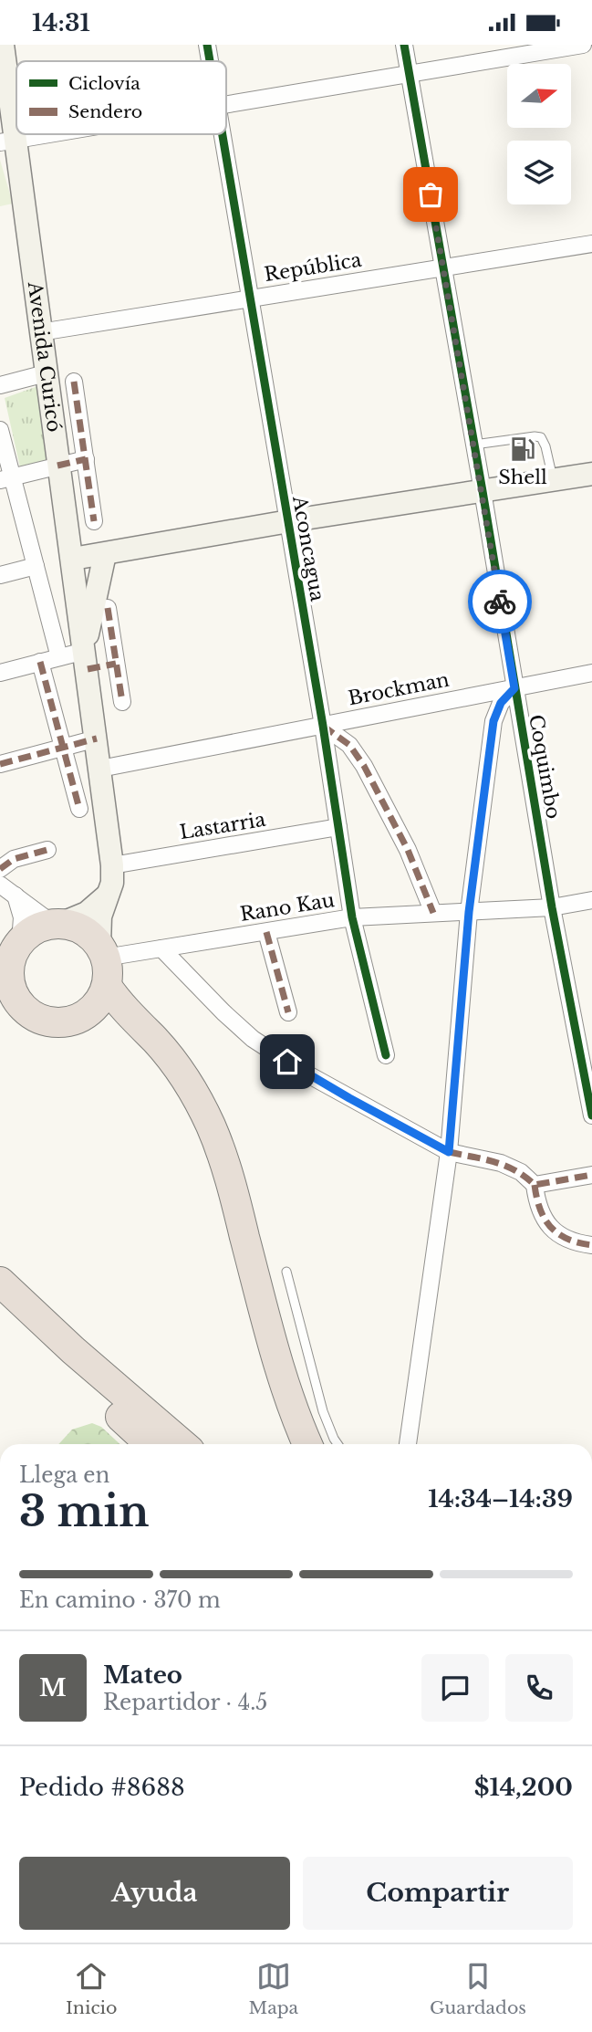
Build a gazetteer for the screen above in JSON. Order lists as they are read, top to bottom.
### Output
{
  "streets": {
    "main road": ["Avenida Curicó"],
    "street": [
      "República",
      "Aconcagua",
      "Brockman",
      "Coquimbo",
      "Lastarria",
      "Rano Kau"
    ]
  },
  "crossings": [
    ["República", "Avenida Curicó"],
    ["República", "Aconcagua"],
    ["República", "Coquimbo"],
    ["Avenida Curicó", "Brockman"],
    ["Avenida Curicó", "Lastarria"],
    ["Avenida Curicó", "Rano Kau"],
    ["Aconcagua", "Brockman"],
    ["Aconcagua", "Lastarria"],
    ["Aconcagua", "Rano Kau"],
    ["Brockman", "Coquimbo"],
    ["Coquimbo", "Rano Kau"]
  ],
  "places": {
    "fuel station": ["Shell"]
  },
  "legend": ["Ciclovía", "Sendero"],
  "north": "right",
  "page": {
    "status": "14:31",
    "heading": ["3 min", "Llega en", "14:34–14:39"],
    "panel": [
      "Mateo",
      "Repartidor · 4.5",
      "Pedido #8688",
      "$14,200"
    ],
    "bar": "En camino · 370 m",
    "round": "M",
    "buttons": ["Ayuda", "Compartir"],
    "tabs": ["Inicio", "Mapa", "Guardados"]
  }
}
